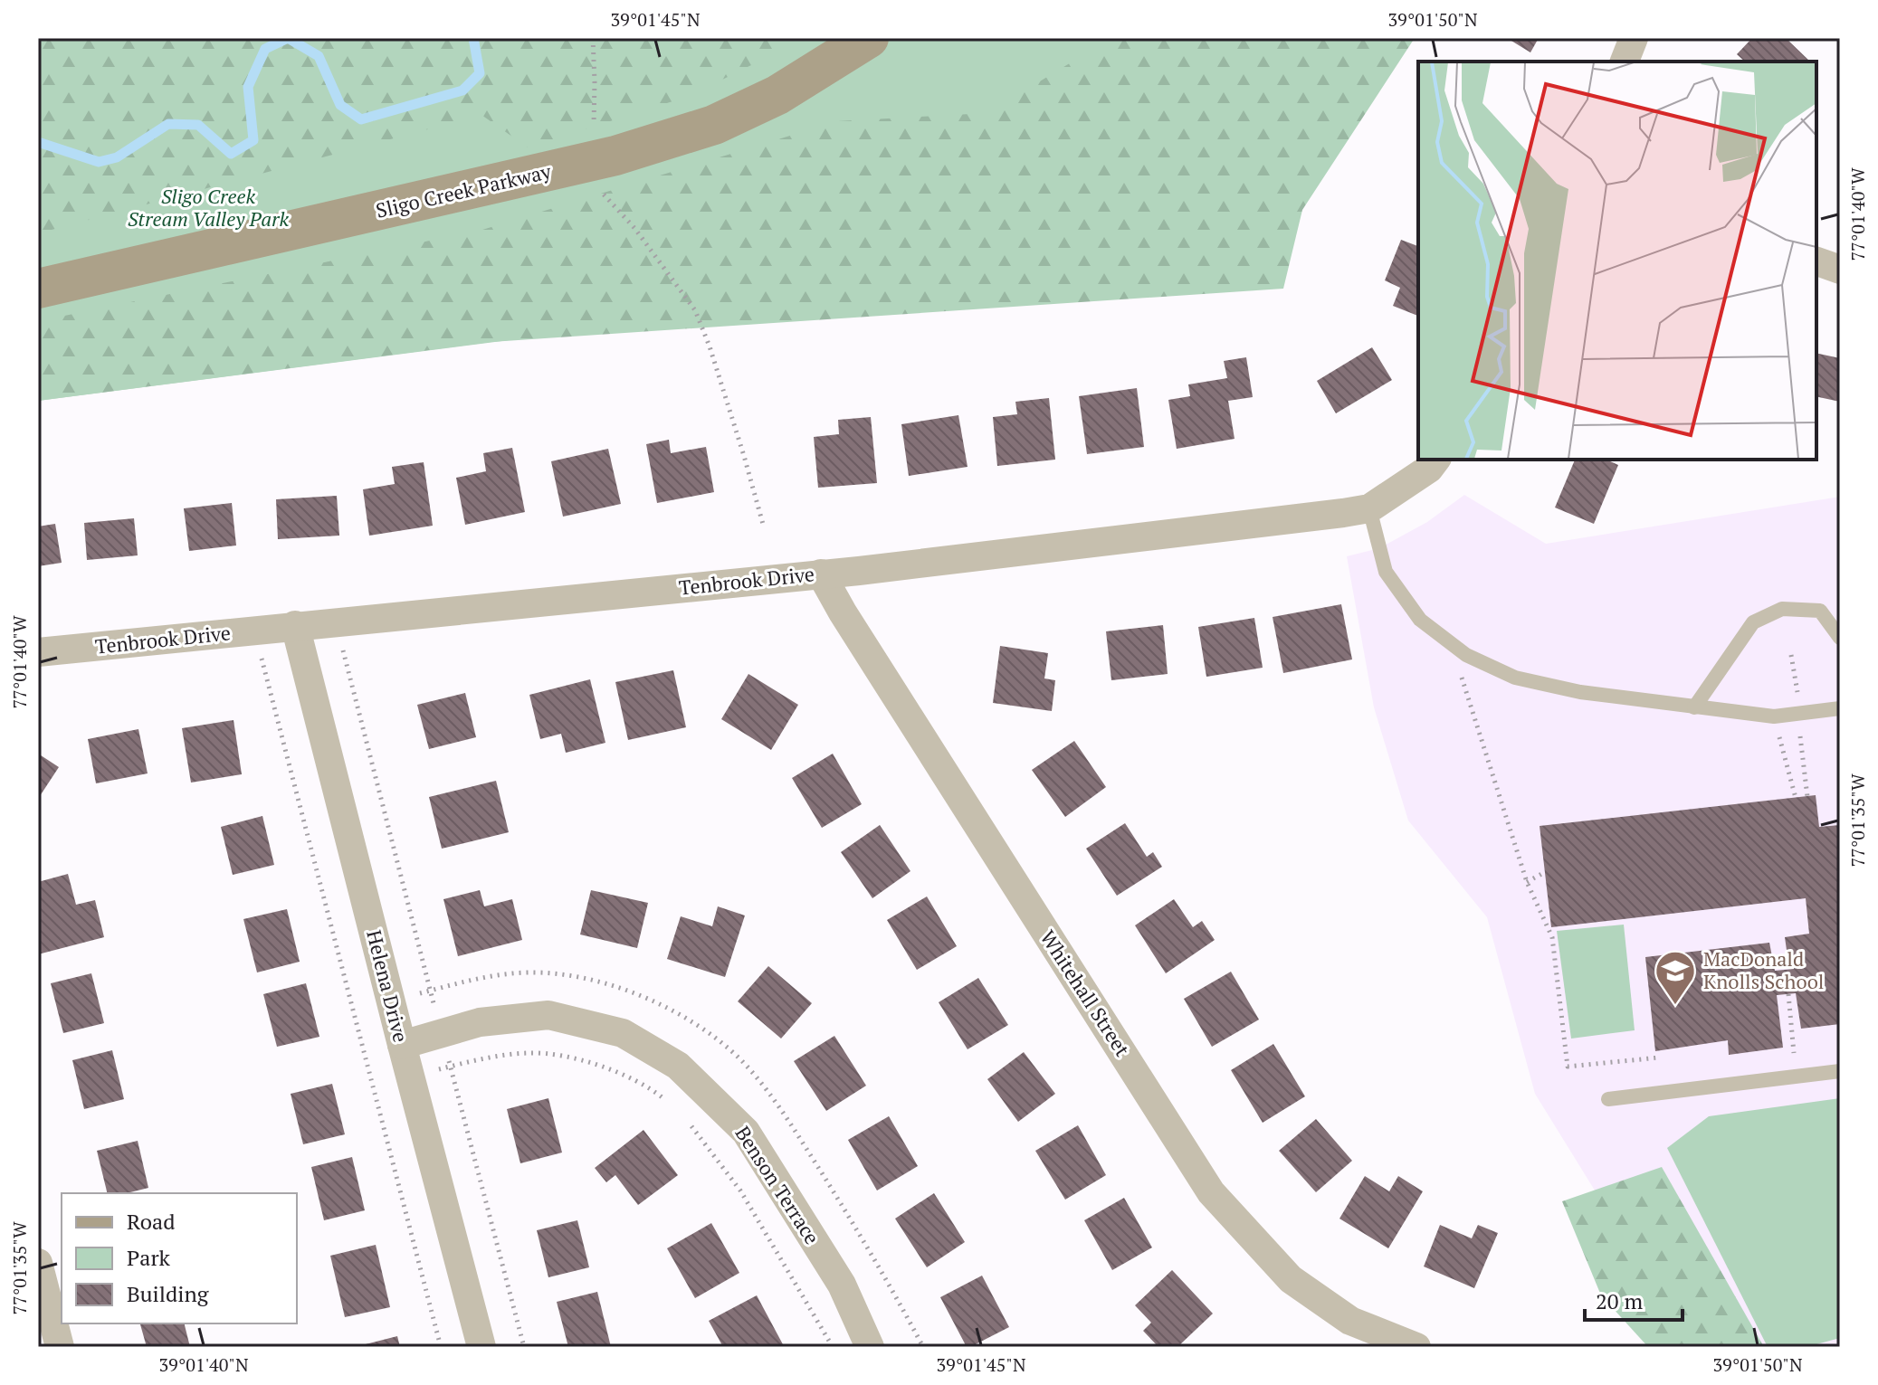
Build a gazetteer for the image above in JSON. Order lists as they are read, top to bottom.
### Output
{
  "streets": {
    "street": [
      "Sligo Creek Parkway",
      "Tenbrook Drive",
      "Helena Drive",
      "Whitehall Street",
      "Benson Terrace"
    ]
  },
  "crossings": [
    ["Tenbrook Drive", "Helena Drive"],
    ["Tenbrook Drive", "Whitehall Street"],
    ["Helena Drive", "Benson Terrace"]
  ],
  "parks": ["Sligo Creek Stream Valley Park"],
  "places": {
    "school or university": ["MacDonald Knolls School"]
  },
  "legend": ["Road", "Park", "Building"],
  "scale_bar": "20 m",
  "coordinates": [
    "39°01'45\"N",
    "39°01'50\"N",
    "77°01'40\"W",
    "77°01'35\"W",
    "39°01'40\"N"
  ]
}
